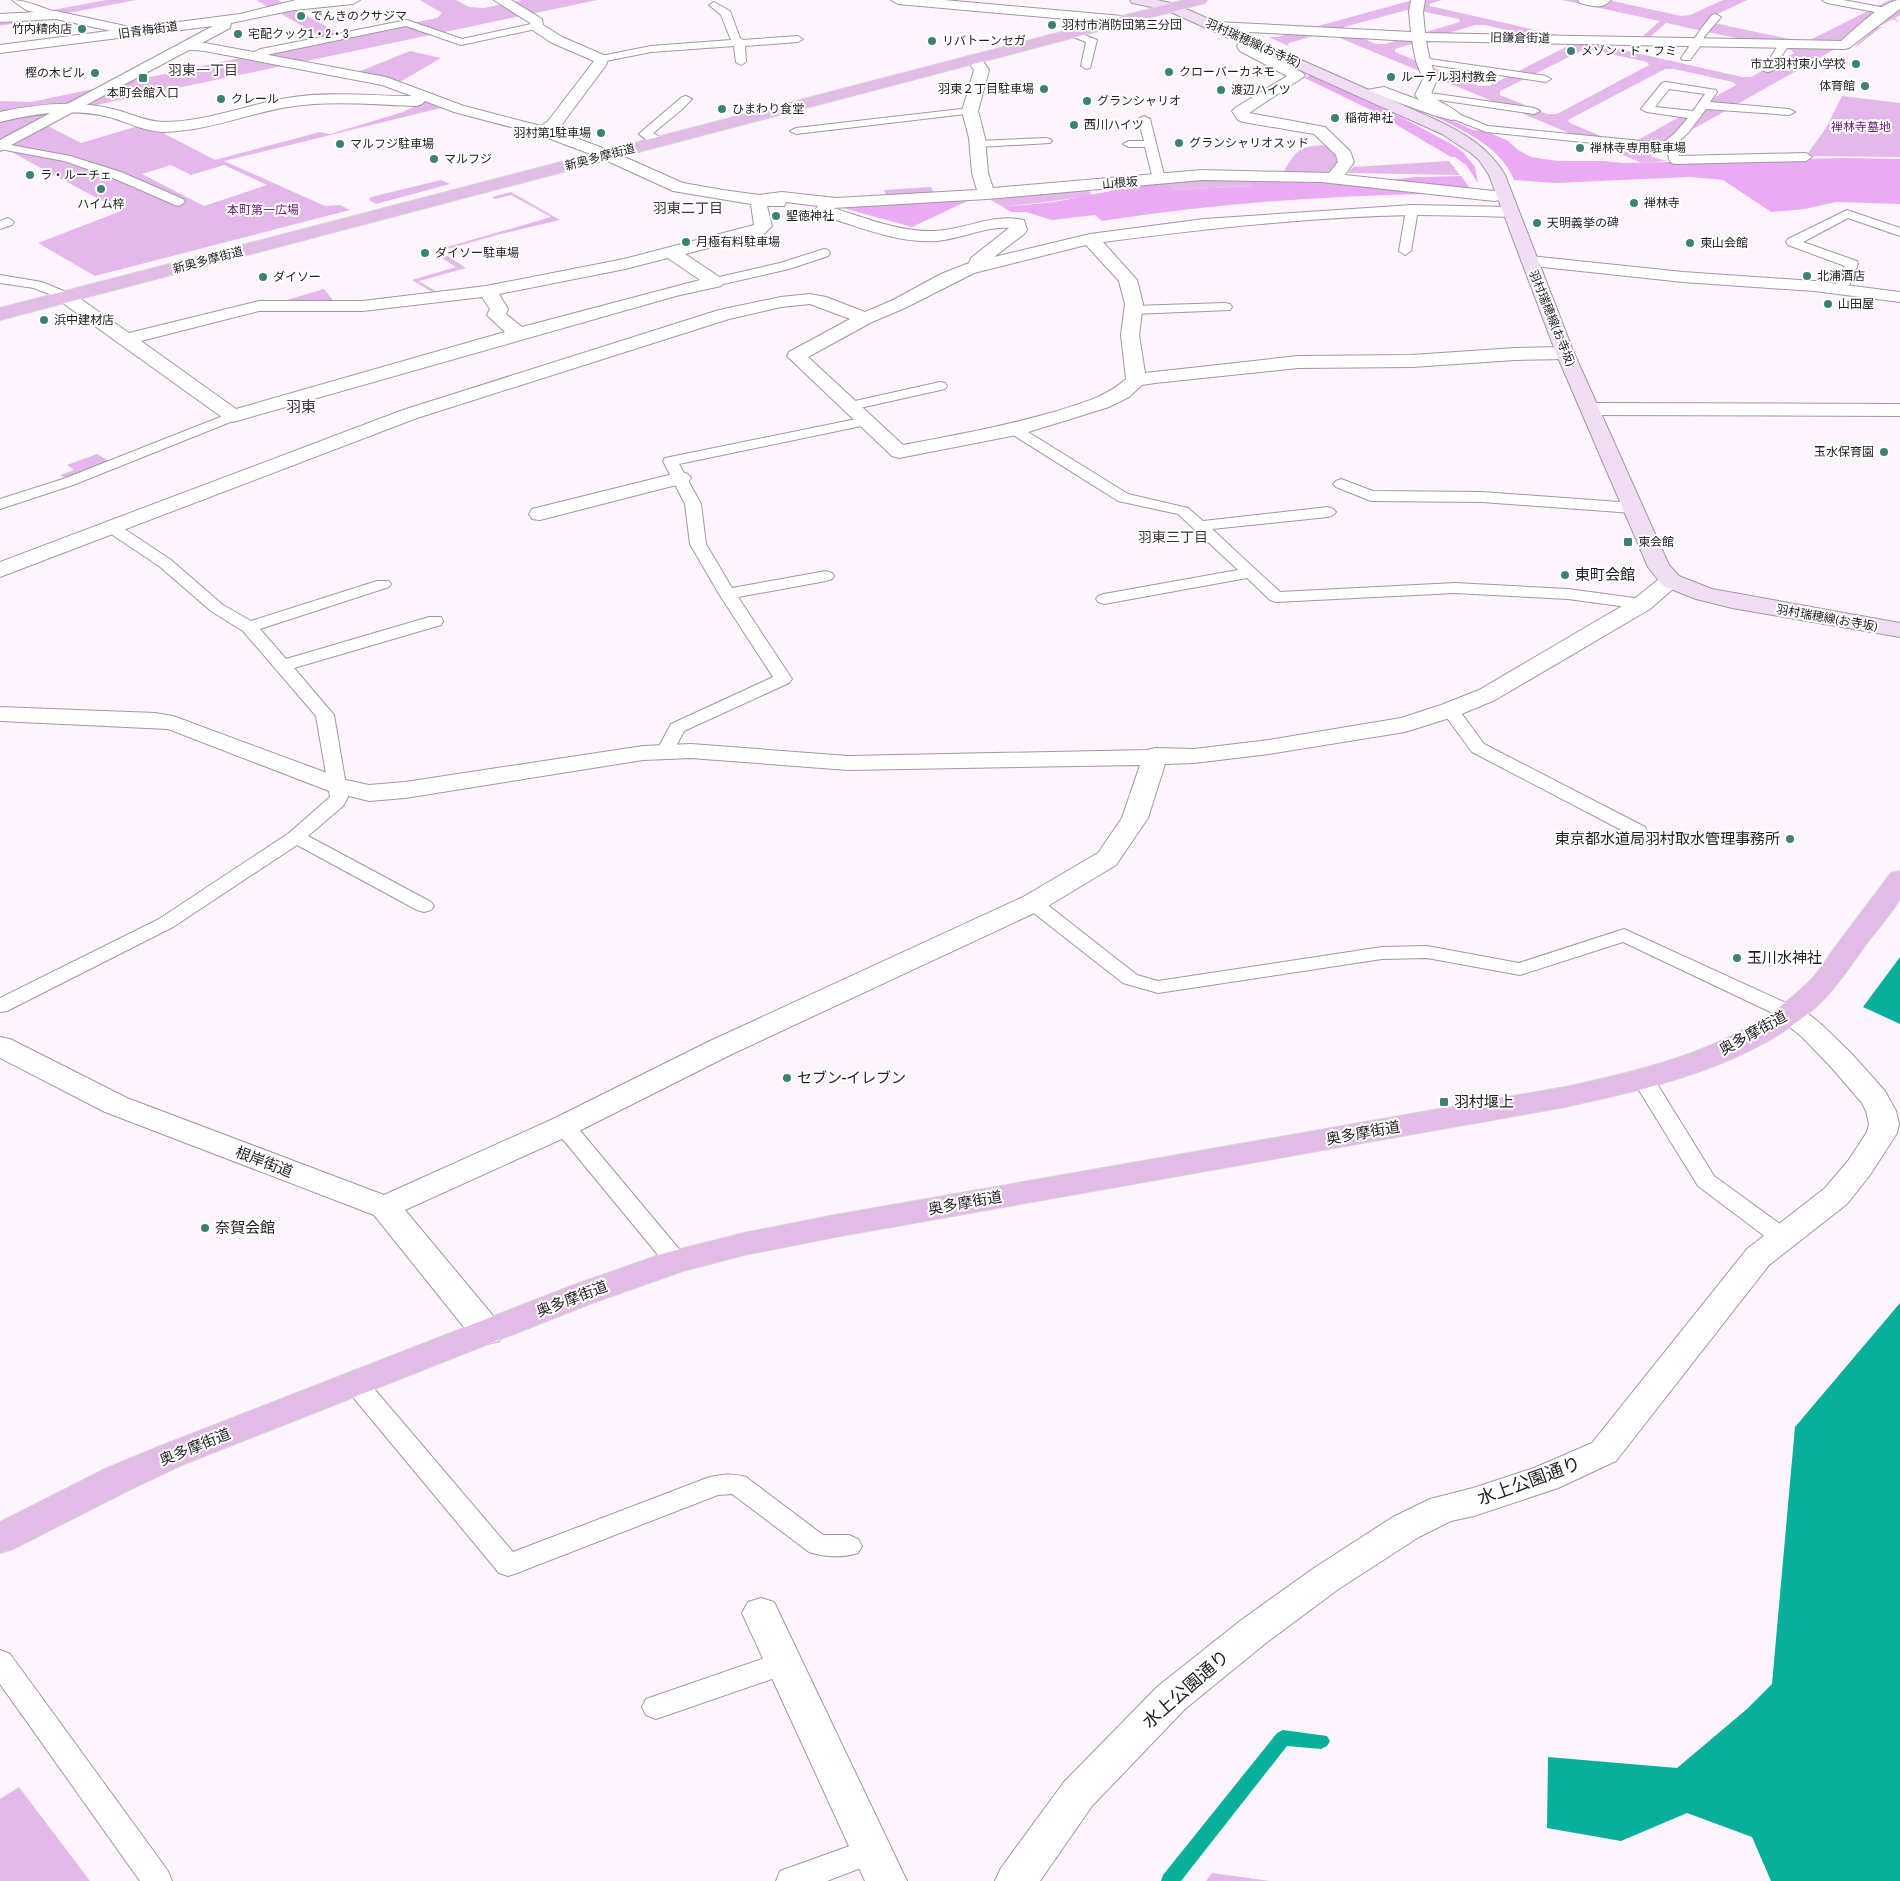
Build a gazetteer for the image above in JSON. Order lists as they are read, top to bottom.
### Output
{
  "streets": {
    "main road": ["羽村瑞穂線(お寺坂)", "新奥多摩街道", "奥多摩街道"],
    "street": [
      "旧青梅街道",
      "旧鎌倉街道",
      "山根坂",
      "根岸街道",
      "水上公園通り"
    ]
  },
  "crossings": [
    ["旧鎌倉街道", "羽村瑞穂線(お寺坂)"],
    ["羽村瑞穂線(お寺坂)", "新奥多摩街道"],
    ["羽村瑞穂線(お寺坂)", "山根坂"],
    ["奥多摩街道", "水上公園通り"]
  ],
  "districts": [
    "羽東一丁目",
    "羽東二丁目",
    "羽東",
    "羽東三丁目"
  ],
  "parks": ["禅林寺墓地", "本町第一広場"],
  "places": {
    "other": [
      "でんきのクサジマ",
      "羽村市消防団第三分団",
      "竹内精肉店",
      "宅配クック1・2・3",
      "リバトーンセガ",
      "メゾン・ド・フミ",
      "市立羽村東小学校",
      "クローバーカネモ",
      "樫の木ビル",
      "ルーテル羽村教会",
      "体育館",
      "羽東２丁目駐車場",
      "渡辺ハイツ",
      "クレール",
      "グランシャリオ",
      "ひまわり食堂",
      "稲荷神社",
      "西川ハイツ",
      "羽村第1駐車場",
      "グランシャリオスッド",
      "マルフジ駐車場",
      "禅林寺専用駐車場",
      "マルフジ",
      "ラ・ルーチェ",
      "ハイム梓",
      "禅林寺",
      "聖徳神社",
      "天明義挙の碑",
      "月極有料駐車場",
      "東山会館",
      "ダイソー駐車場",
      "北浦酒店",
      "ダイソー",
      "山田屋",
      "浜中建材店",
      "玉水保育園",
      "東町会館",
      "東京都水道局羽村取水管理事務所",
      "玉川水神社",
      "セブン-イレブン",
      "奈賀会館"
    ],
    "transit": ["本町会館入口", "東会館", "羽村堰上"]
  }
}
